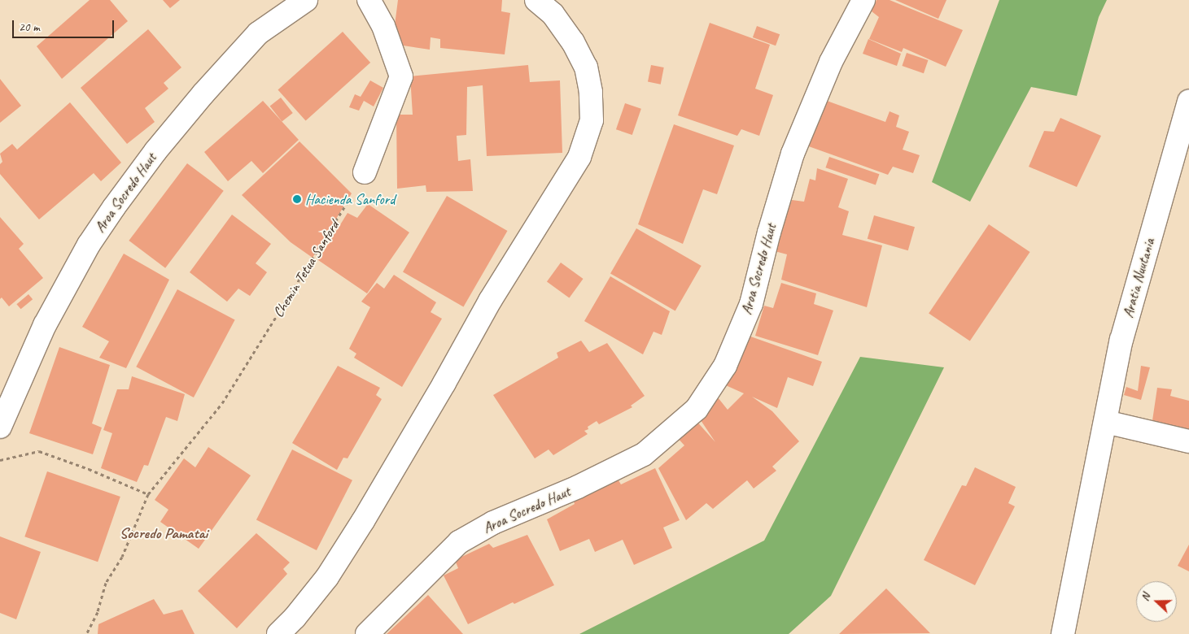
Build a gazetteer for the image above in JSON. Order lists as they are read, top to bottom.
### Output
{
  "streets": {
    "street": ["Aroa Socredo Haut", "Aratia Nuutania"],
    "path": ["Chemin Tetua Sanford"]
  },
  "districts": ["Socredo Pamatai"],
  "places": ["Hacienda Sanford"],
  "scale_bar": "20 m",
  "north": "left"
}
